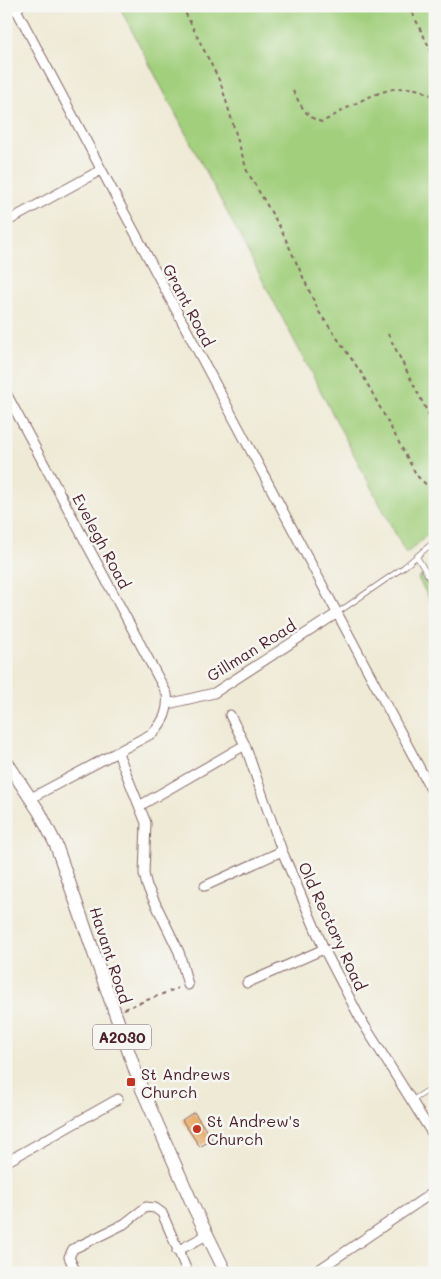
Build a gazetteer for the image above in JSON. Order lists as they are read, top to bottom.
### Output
{
  "streets": {
    "main road": ["Havant Road", "A2030"],
    "street": [
      "Grant Road",
      "Evelegh Road",
      "Gillman Road",
      "Old Rectory Road"
    ]
  },
  "crossings": [
    ["Grant Road", "Gillman Road"],
    ["Evelegh Road", "Gillman Road"]
  ],
  "places": {
    "transit": ["St Andrews Church"],
    "other": ["St Andrew's Church"]
  }
}
